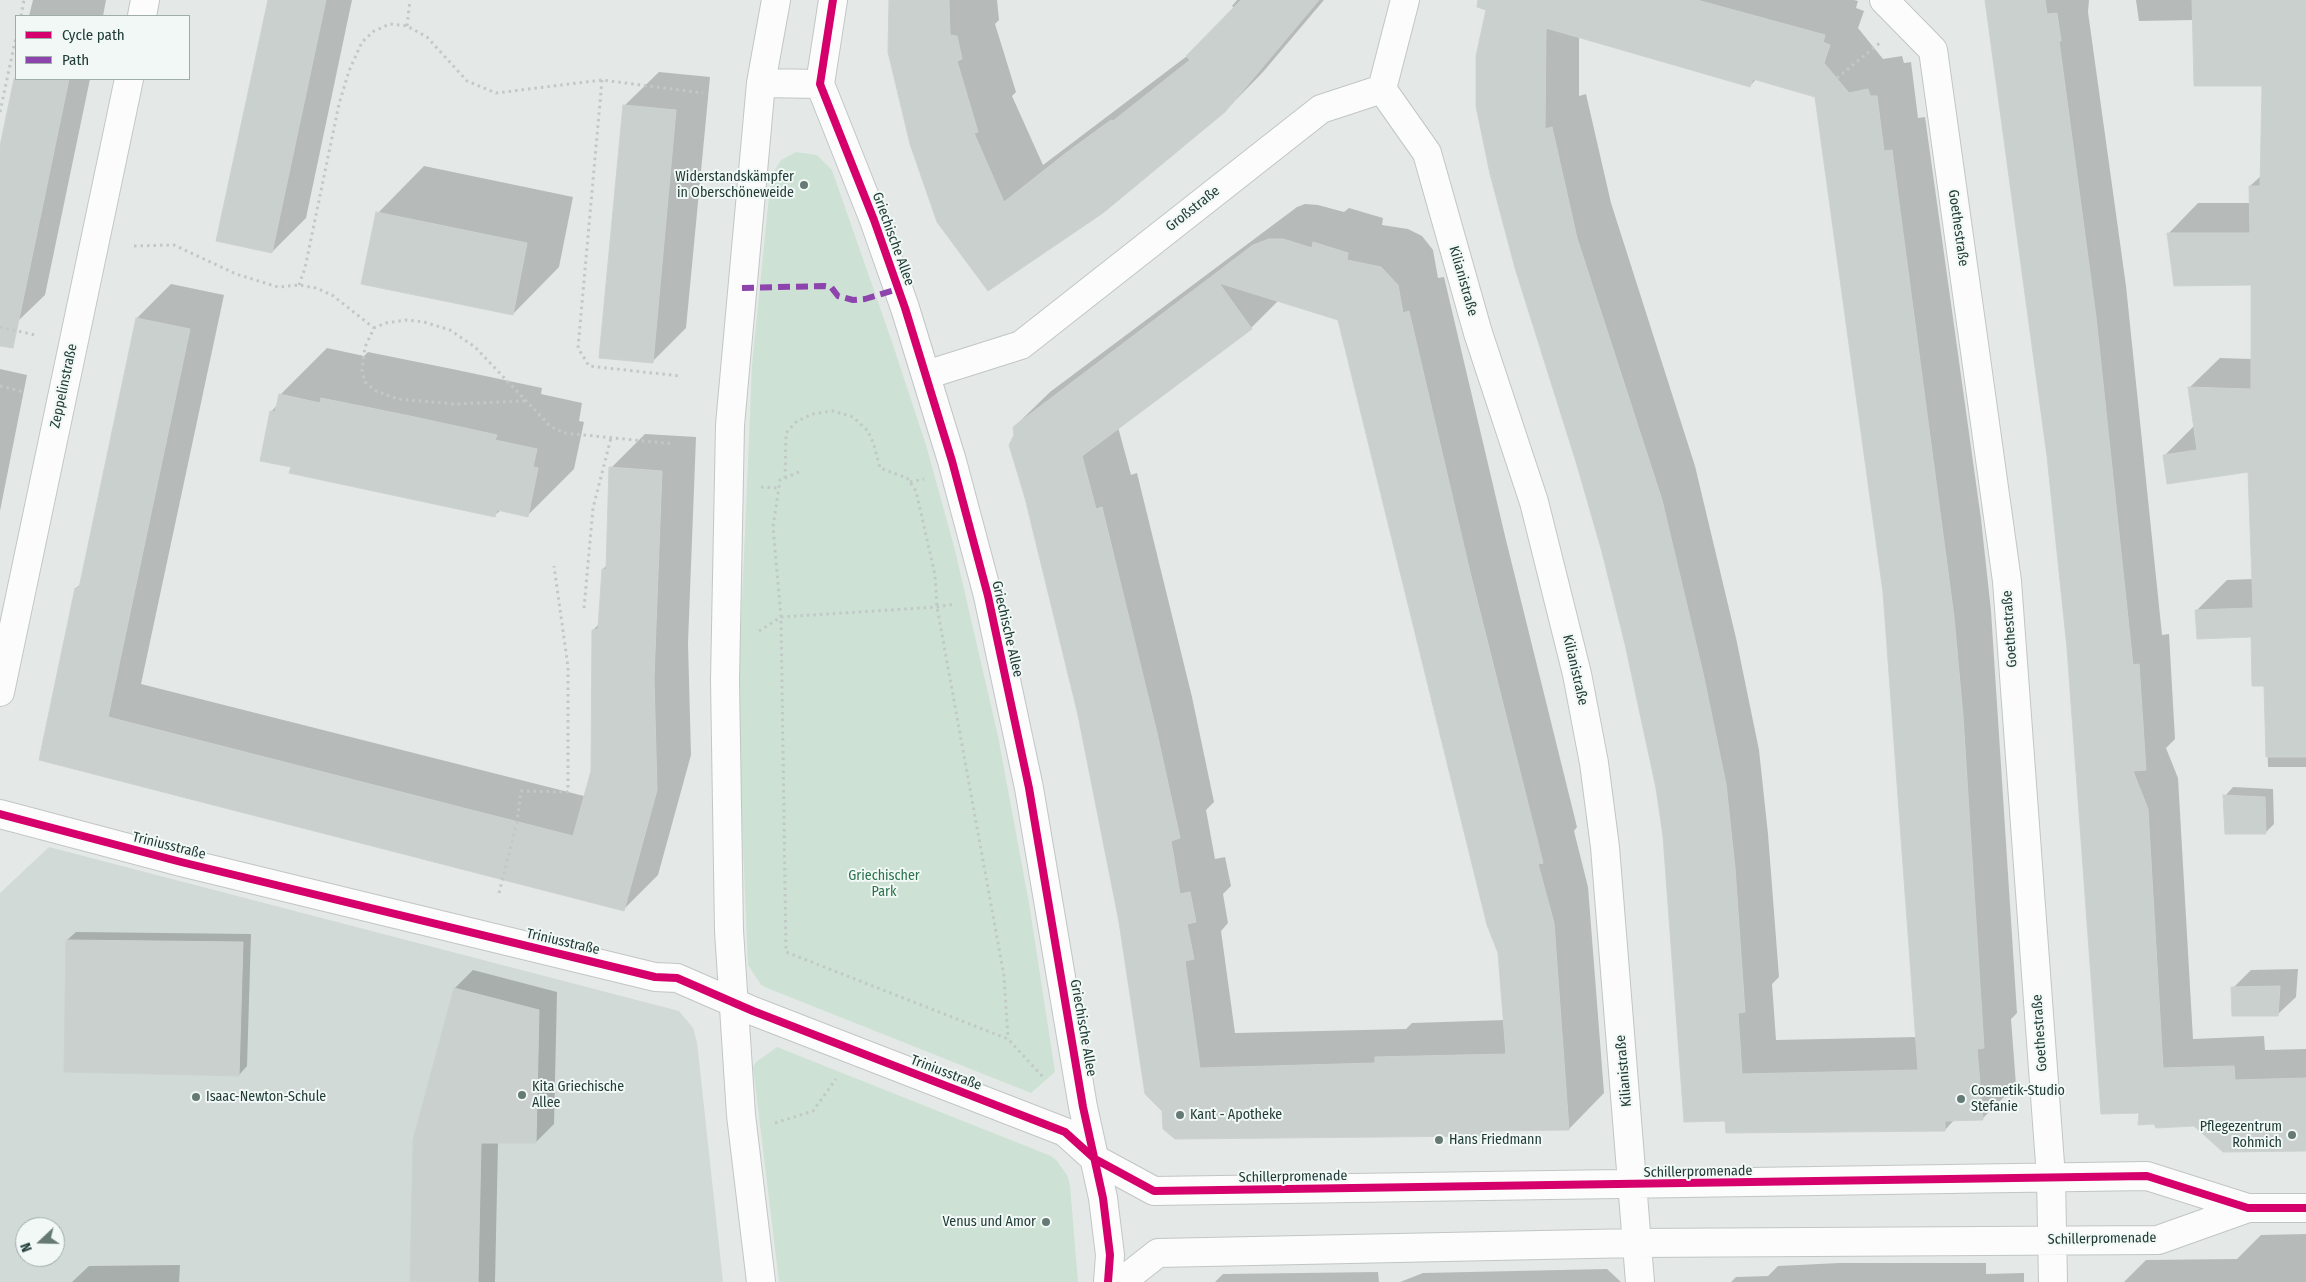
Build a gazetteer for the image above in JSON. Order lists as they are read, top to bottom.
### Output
{
  "streets": {
    "street": [
      "Großstraße",
      "Goethestraße",
      "Griechische Allee",
      "Kilianistraße",
      "Zeppelinstraße",
      "Triniusstraße",
      "Schillerpromenade"
    ]
  },
  "crossings": [
    ["Großstraße", "Griechische Allee"],
    ["Großstraße", "Kilianistraße"],
    ["Goethestraße", "Schillerpromenade"],
    ["Griechische Allee", "Triniusstraße"],
    ["Griechische Allee", "Schillerpromenade"],
    ["Kilianistraße", "Schillerpromenade"],
    ["Triniusstraße", "Schillerpromenade"]
  ],
  "parks": ["Griechischer Park"],
  "places": [
    "Widerstandskämpfer in Oberschöneweide",
    "Kita Griechische Allee",
    "Isaac-Newton-Schule",
    "Cosmetik-Studio Stefanie",
    "Kant - Apotheke",
    "Pflegezentrum Rohmich",
    "Hans Friedmann",
    "Venus und Amor"
  ],
  "legend": ["Cycle path", "Path"],
  "north": "left"
}
